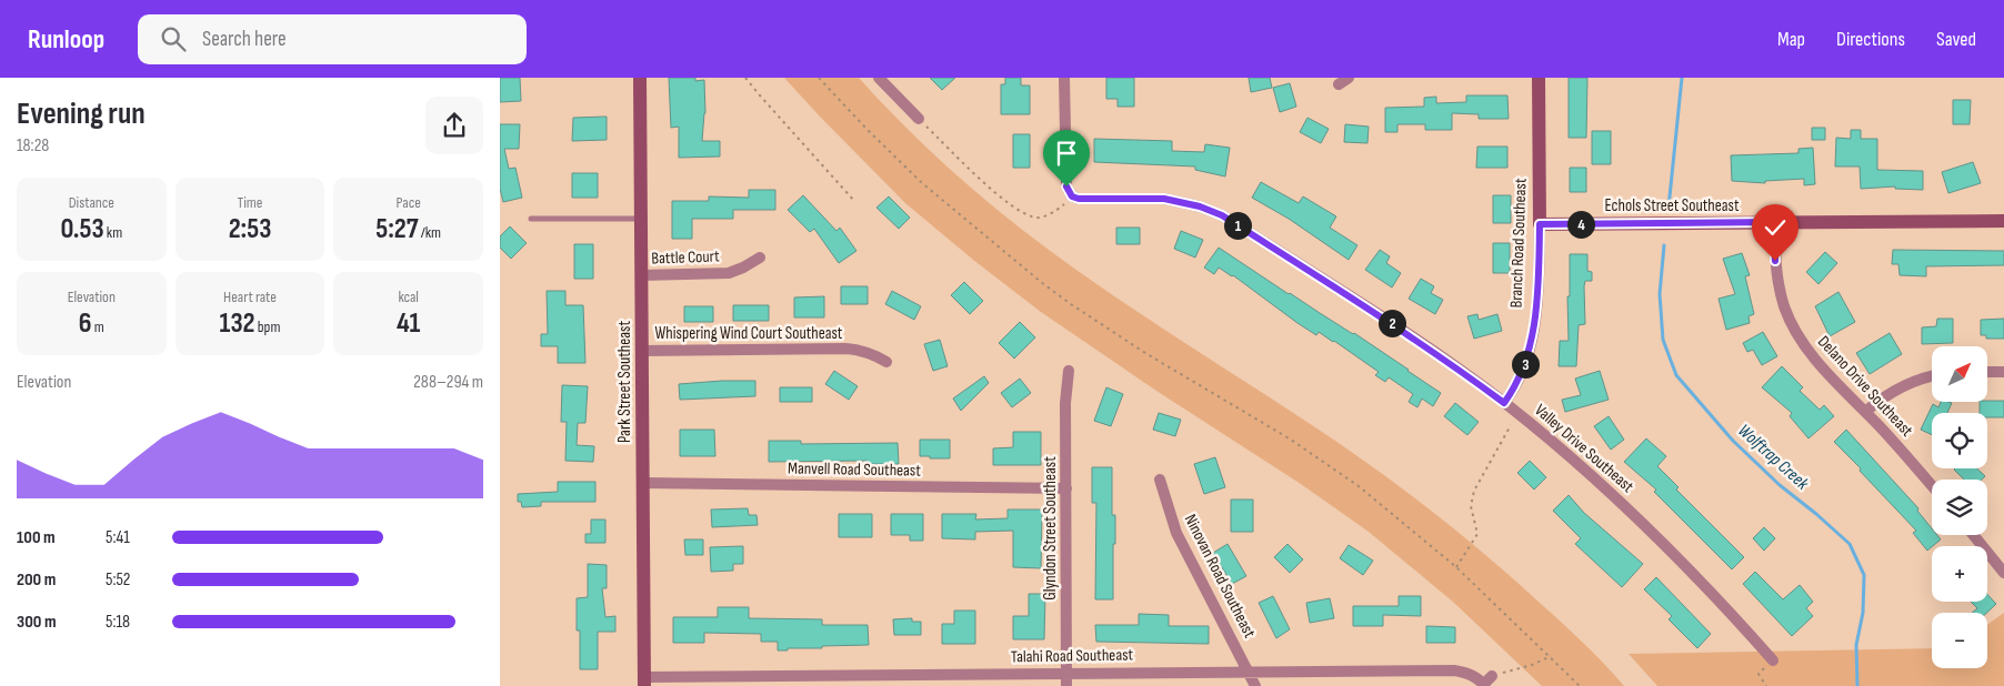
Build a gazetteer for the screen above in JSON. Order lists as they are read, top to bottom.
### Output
{
  "streets": {
    "street": [
      "Echols Street Southeast",
      "Branch Road Southeast",
      "Battle Court",
      "Whispering Wind Court Southeast",
      "Park Street Southeast",
      "Delano Drive Southeast",
      "Valley Drive Southeast",
      "Manvell Road Southeast",
      "Glyndon Street Southeast",
      "Ninovan Road Southeast",
      "Talahi Road Southeast"
    ]
  },
  "crossings": [
    ["Echols Street Southeast", "Branch Road Southeast"],
    ["Echols Street Southeast", "Delano Drive Southeast"],
    ["Branch Road Southeast", "Valley Drive Southeast"],
    ["Battle Court", "Park Street Southeast"],
    ["Whispering Wind Court Southeast", "Park Street Southeast"],
    ["Park Street Southeast", "Manvell Road Southeast"],
    ["Park Street Southeast", "Talahi Road Southeast"],
    ["Manvell Road Southeast", "Glyndon Street Southeast"],
    ["Glyndon Street Southeast", "Talahi Road Southeast"],
    ["Ninovan Road Southeast", "Talahi Road Southeast"]
  ],
  "water": ["Wolftrap Creek"],
  "north": "top right",
  "page": {
    "header": "Runloop",
    "search": "Search here",
    "nav": ["Map", "Directions", "Saved"],
    "heading": ["Evening run", "18:28"],
    "stats": [
      ["Distance", "0.53 km"],
      ["Time", "2:53"],
      ["Pace", "5:27 /km"],
      ["Elevation", "6 m"],
      ["Heart rate", "132 bpm"],
      ["kcal", "41"]
    ],
    "pins": [
      "4",
      "1",
      "2",
      "3"
    ],
    "map_buttons": ["+", "−"],
    "chart": ["Elevation", "288–294 m"],
    "list": [
      {
        "name": "100 m",
        "note": "5:41"
      },
      {
        "name": "200 m",
        "note": "5:52"
      },
      {
        "name": "300 m",
        "note": "5:18"
      }
    ]
  }
}
